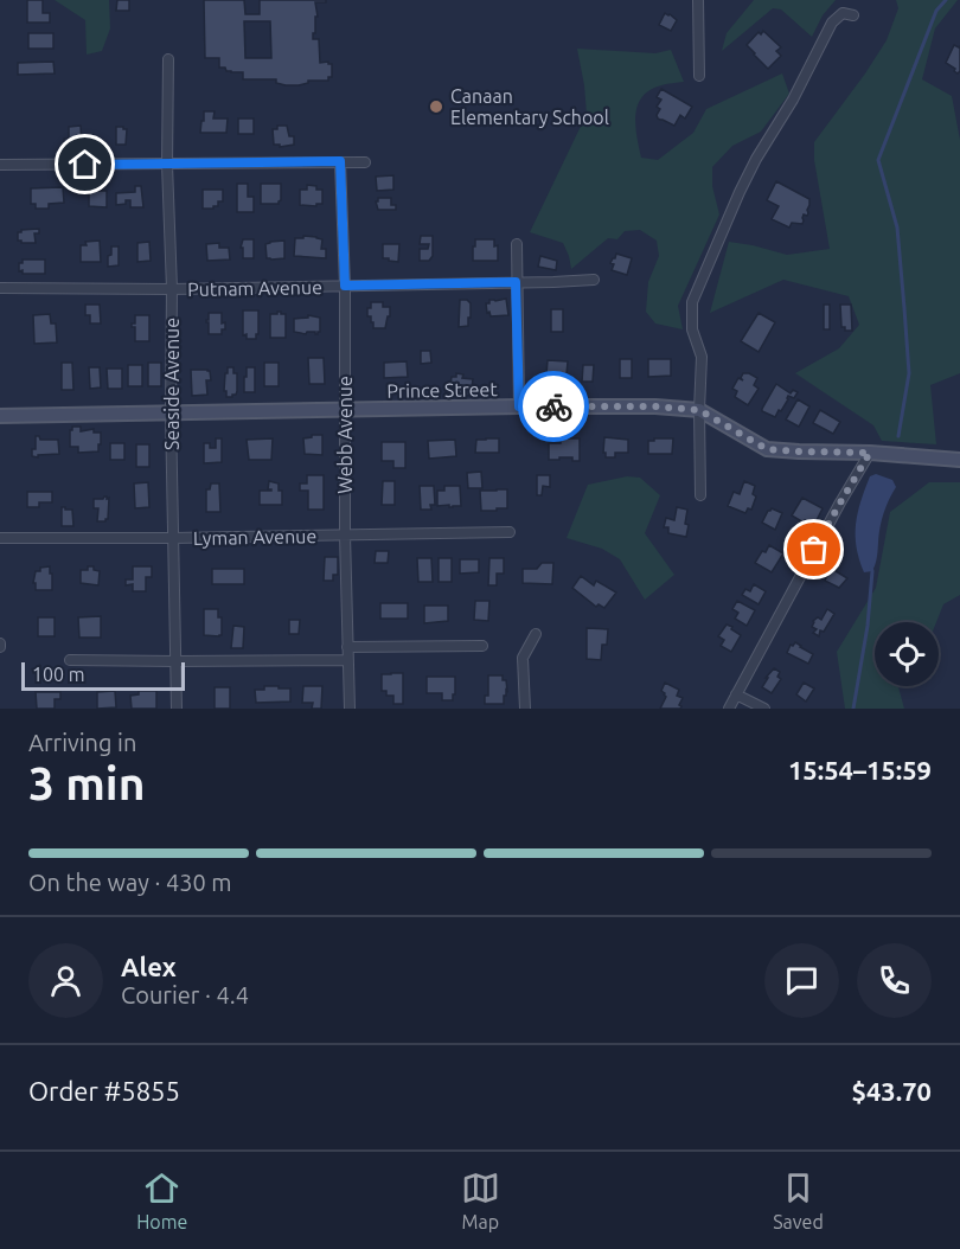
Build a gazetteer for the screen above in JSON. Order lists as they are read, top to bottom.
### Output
{
  "streets": {
    "street": [
      "Putnam Avenue",
      "Seaside Avenue",
      "Prince Street",
      "Webb Avenue",
      "Lyman Avenue"
    ]
  },
  "crossings": [
    ["Putnam Avenue", "Seaside Avenue"],
    ["Putnam Avenue", "Webb Avenue"],
    ["Seaside Avenue", "Prince Street"],
    ["Seaside Avenue", "Lyman Avenue"],
    ["Prince Street", "Webb Avenue"],
    ["Webb Avenue", "Lyman Avenue"]
  ],
  "places": ["Canaan Elementary School"],
  "scale_bar": "100 m",
  "page": {
    "scale": "100 m",
    "heading": ["3 min", "Arriving in", "15:54–15:59"],
    "panel": [
      "Alex",
      "Courier · 4.4",
      "Order #5855",
      "$43.70"
    ],
    "bar": "On the way · 430 m",
    "tabs": ["Home", "Map", "Saved"]
  }
}
